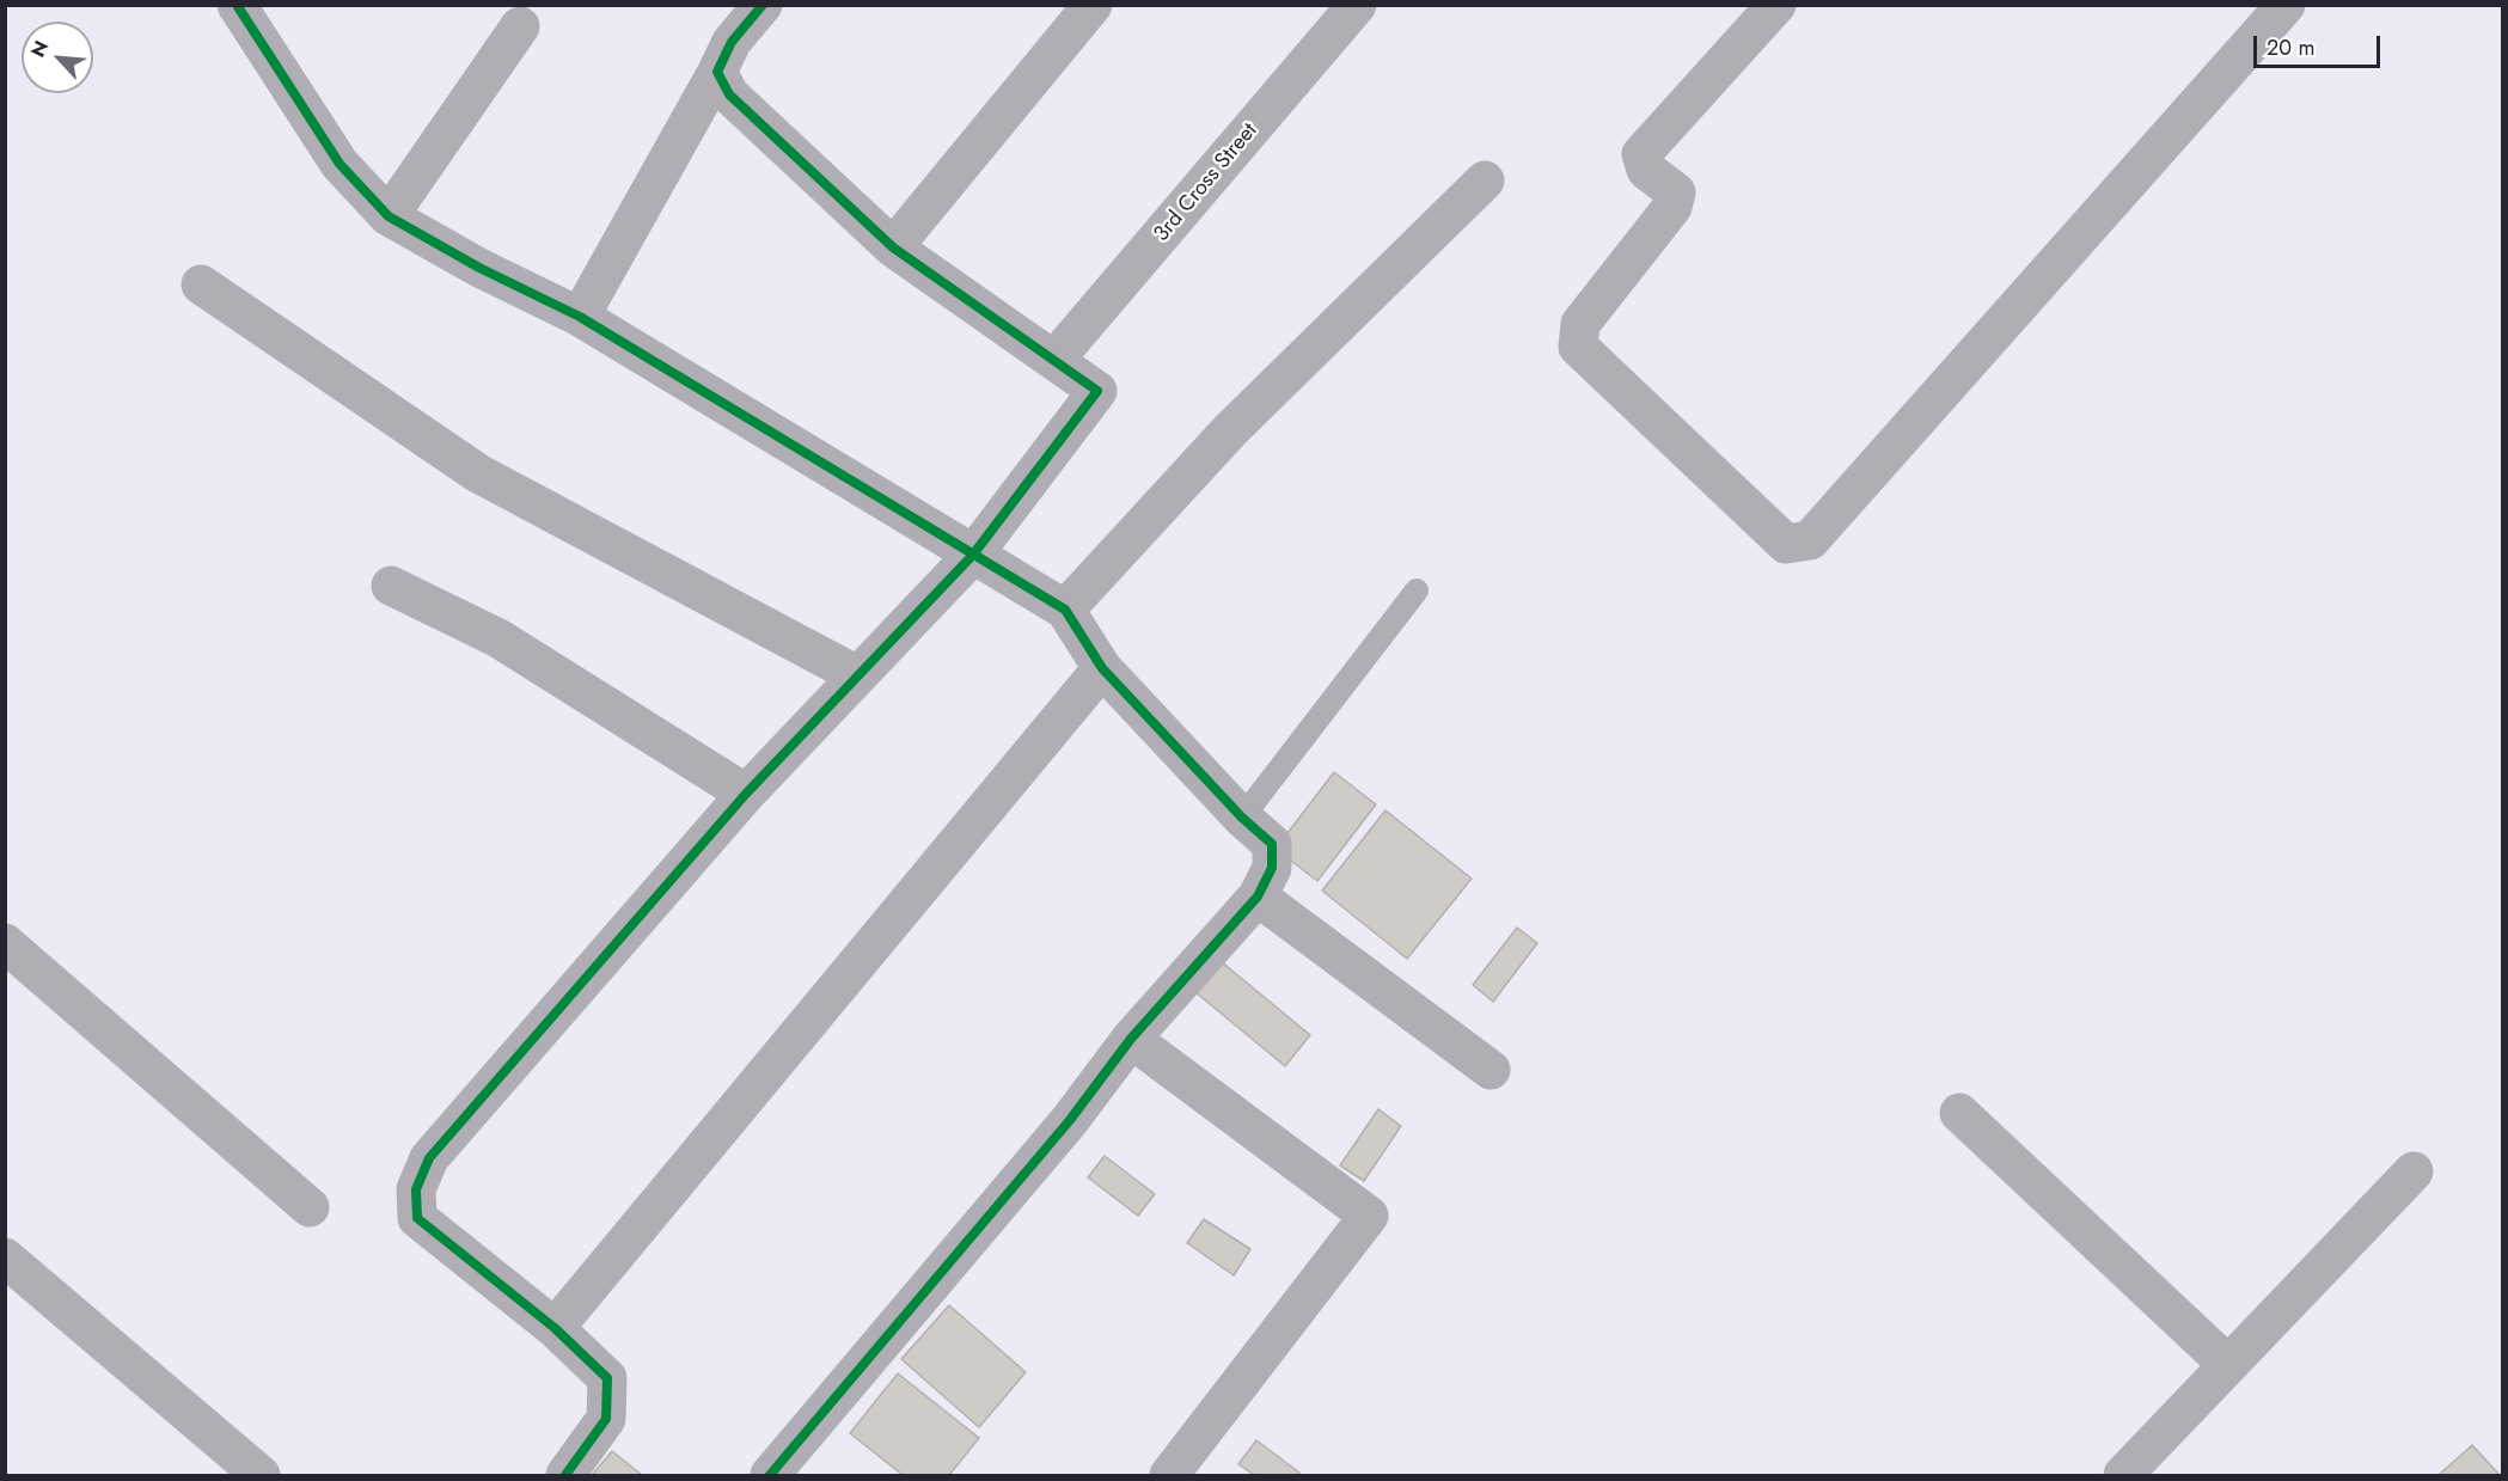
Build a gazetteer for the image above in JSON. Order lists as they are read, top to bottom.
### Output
{
  "streets": {
    "street": ["3rd Cross Street"]
  },
  "scale_bar": "20 m",
  "north": "top left"
}
